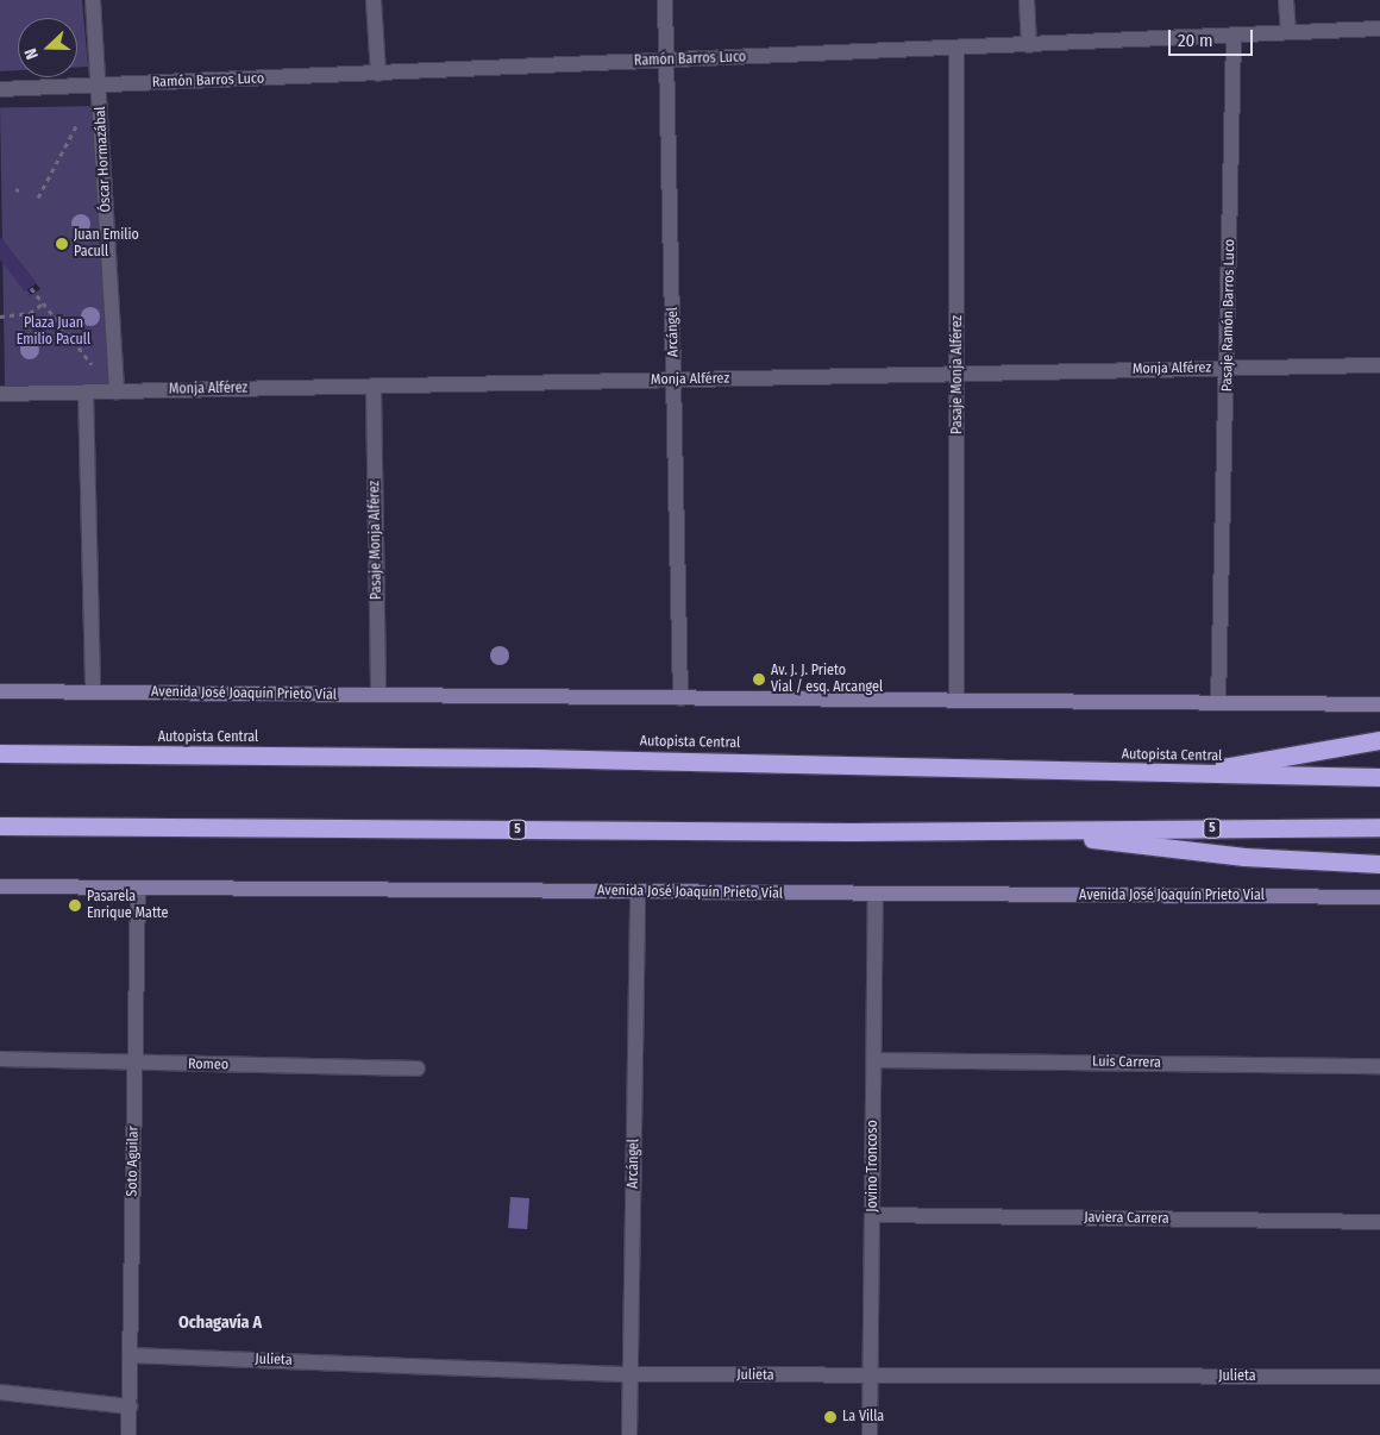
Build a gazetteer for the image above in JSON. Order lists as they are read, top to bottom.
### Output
{
  "streets": {
    "highway": ["Autopista Central", "5"],
    "main road": ["Avenida José Joaquín Prieto Vial"],
    "street": [
      "Ramón Barros Luco",
      "Óscar Hormazábal",
      "Pasaje Ramón Barros Luco",
      "Arcángel",
      "Monja Alférez",
      "Pasaje Monja Alférez",
      "Luis Carrera",
      "Romeo",
      "Soto Aguilar",
      "Jovino Troncoso",
      "Javiera Carrera",
      "Julieta"
    ]
  },
  "crossings": [
    ["Ramón Barros Luco", "Óscar Hormazábal"],
    ["Ramón Barros Luco", "Pasaje Ramón Barros Luco"],
    ["Ramón Barros Luco", "Arcángel"],
    ["Ramón Barros Luco", "Pasaje Monja Alférez"],
    ["Óscar Hormazábal", "Monja Alférez"],
    ["Pasaje Ramón Barros Luco", "Monja Alférez"],
    ["Pasaje Ramón Barros Luco", "Avenida José Joaquín Prieto Vial"],
    ["Arcángel", "Monja Alférez"],
    ["Arcángel", "Avenida José Joaquín Prieto Vial"],
    ["Arcángel", "Julieta"],
    ["Monja Alférez", "Pasaje Monja Alférez"],
    ["Pasaje Monja Alférez", "Avenida José Joaquín Prieto Vial"],
    ["Avenida José Joaquín Prieto Vial", "Soto Aguilar"],
    ["Avenida José Joaquín Prieto Vial", "Jovino Troncoso"],
    ["Luis Carrera", "Jovino Troncoso"],
    ["Romeo", "Soto Aguilar"],
    ["Soto Aguilar", "Julieta"],
    ["Jovino Troncoso", "Javiera Carrera"],
    ["Jovino Troncoso", "Julieta"]
  ],
  "districts": ["Ochagavía A"],
  "parks": ["Plaza Juan Emilio Pacull"],
  "places": [
    "Juan Emilio Pacull",
    "Av. J. J. Prieto Vial / esq. Arcangel",
    "Pasarela Enrique Matte",
    "La Villa"
  ],
  "scale_bar": "20 m",
  "north": "left"
}
